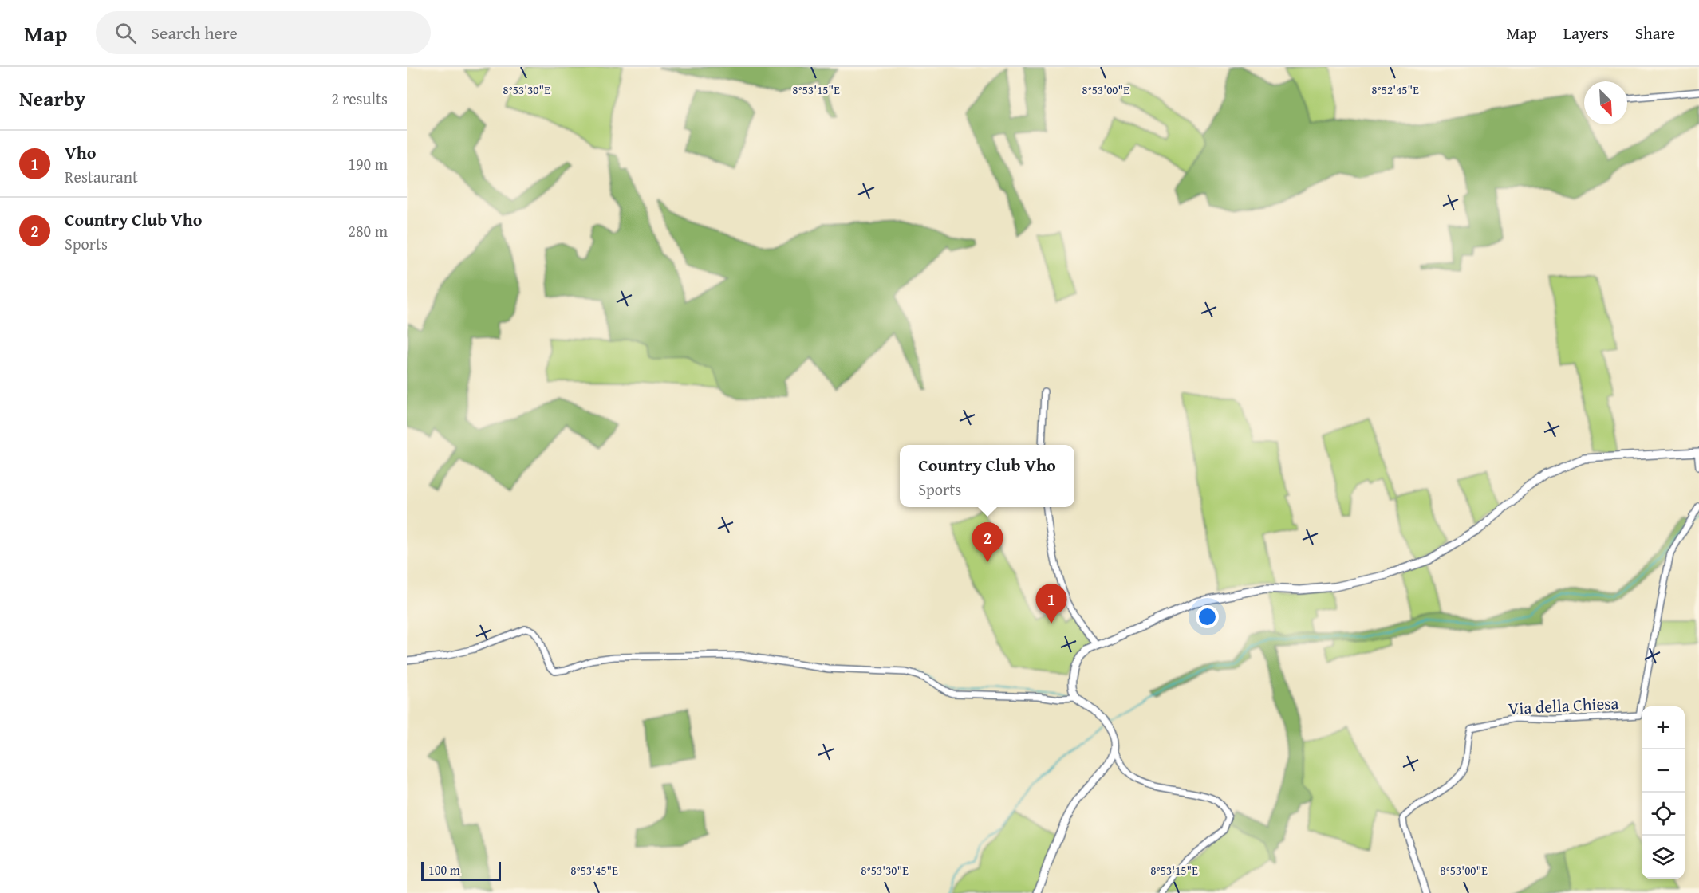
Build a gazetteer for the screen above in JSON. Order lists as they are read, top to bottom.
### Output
{
  "streets": {
    "street": ["Via della Chiesa"]
  },
  "scale_bar": "100 m",
  "north": "bottom right",
  "page": {
    "header": "Map",
    "search": "Search here",
    "nav": ["Map", "Layers", "Share"],
    "heading": ["Nearby", "2 results"],
    "list": [
      {
        "mark": "1",
        "name": "Vho",
        "note": "Restaurant",
        "value": "190 m"
      },
      {
        "mark": "2",
        "name": "Country Club Vho",
        "note": "Sports",
        "value": "280 m"
      }
    ],
    "popup": ["Country Club Vho", "Sports"],
    "pins": ["2", "1"],
    "map_buttons": ["+", "−"],
    "scale": "100 m"
  },
  "coordinates": [
    "8°53'30\"E",
    "8°53'15\"E",
    "8°53'00\"E",
    "8°52'45\"E",
    "8°53'45\"E"
  ]
}
